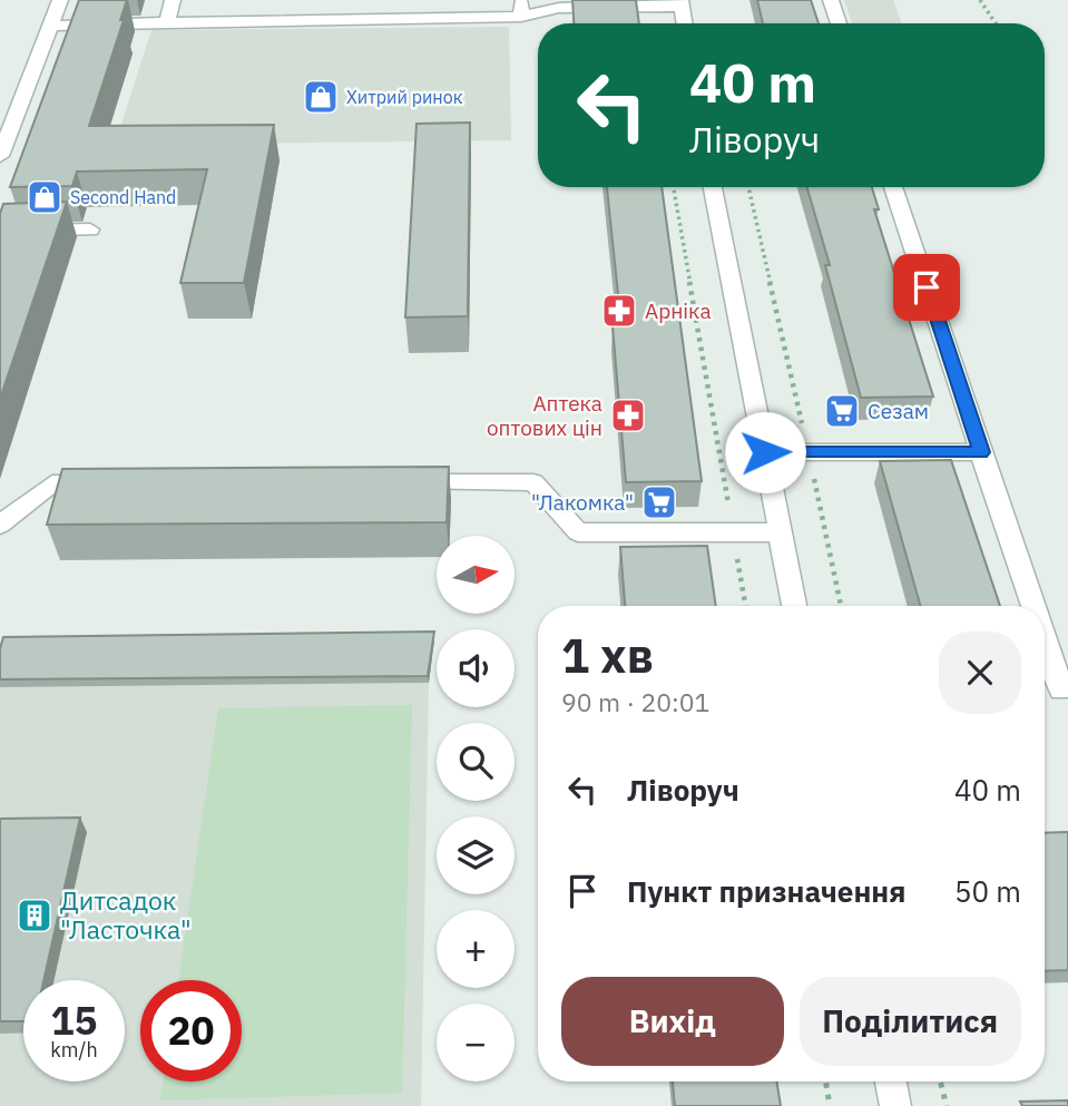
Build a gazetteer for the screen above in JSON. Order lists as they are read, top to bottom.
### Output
{
  "places": {
    "shop": ["Хитрий ринок", "Second Hand"],
    "pharmacy": ["Арніка", "Аптека оптових цін"],
    "supermarket": ["Сезам", "\"Лакомка\""],
    "building": ["Дитсадок \"Ласточка\""]
  },
  "north": "right",
  "page": {
    "turn": ["40 m", "Ліворуч"],
    "map_buttons": ["+", "−"],
    "heading": ["1 хв", "90 m · 20:01"],
    "list": [
      {
        "name": "Ліворуч",
        "value": "40 m"
      },
      {
        "name": "Пункт призначення",
        "value": "50 m"
      }
    ],
    "buttons": ["Вихід", "Поділитися"],
    "speed": "15 km/h",
    "limit": "20"
  }
}
